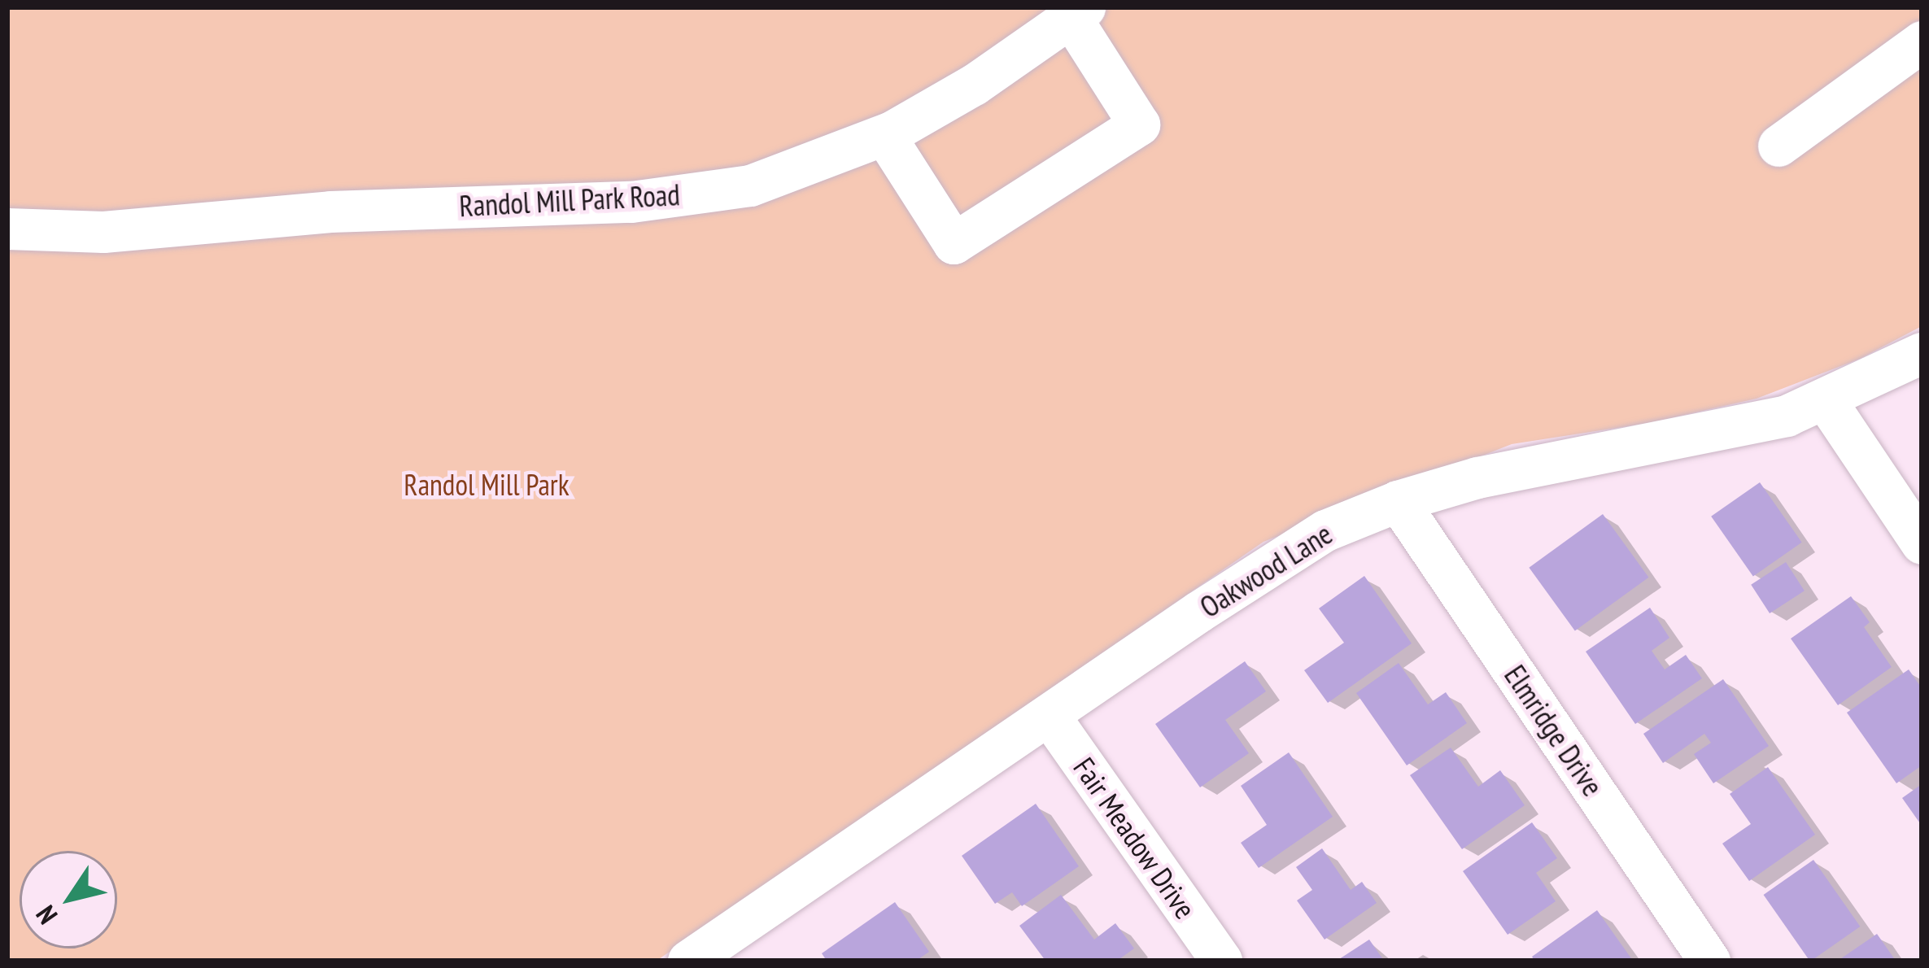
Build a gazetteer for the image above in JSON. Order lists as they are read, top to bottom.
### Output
{
  "streets": {
    "street": [
      "Randol Mill Park Road",
      "Oakwood Lane",
      "Elmridge Drive",
      "Fair Meadow Drive"
    ]
  },
  "crossings": [
    ["Oakwood Lane", "Elmridge Drive"],
    ["Oakwood Lane", "Fair Meadow Drive"]
  ],
  "parks": ["Randol Mill Park"],
  "north": "bottom left"
}
